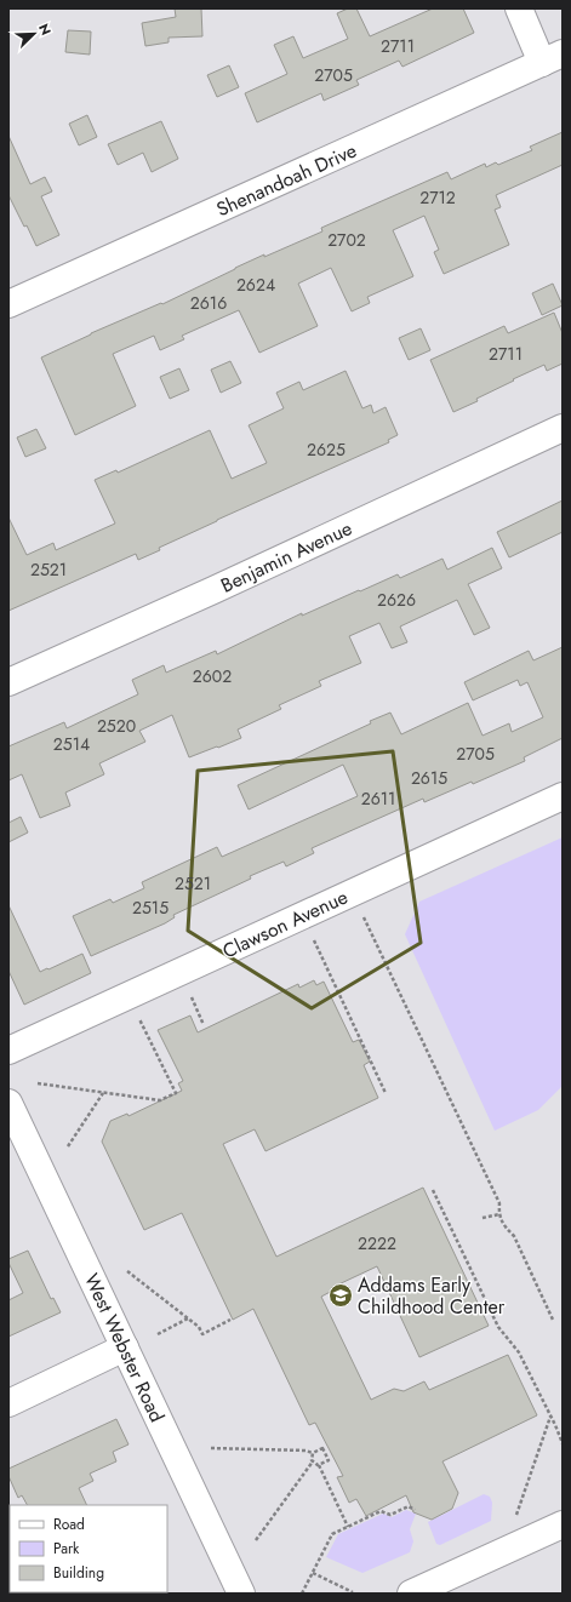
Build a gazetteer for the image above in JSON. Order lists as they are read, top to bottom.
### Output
{
  "streets": {
    "street": [
      "Shenandoah Drive",
      "Benjamin Avenue",
      "Clawson Avenue",
      "West Webster Road"
    ]
  },
  "places": {
    "school or university": ["Addams Early Childhood Center"]
  },
  "house_numbers": [
    "2711",
    "2705",
    "2712",
    "2702",
    "2624",
    "2616",
    "2711",
    "2625",
    "2521",
    "2626",
    "2602",
    "2520",
    "2514",
    "2705",
    "2615",
    "2611",
    "2521",
    "2515",
    "2222"
  ],
  "legend": ["Road", "Park", "Building"],
  "north": "top right"
}
